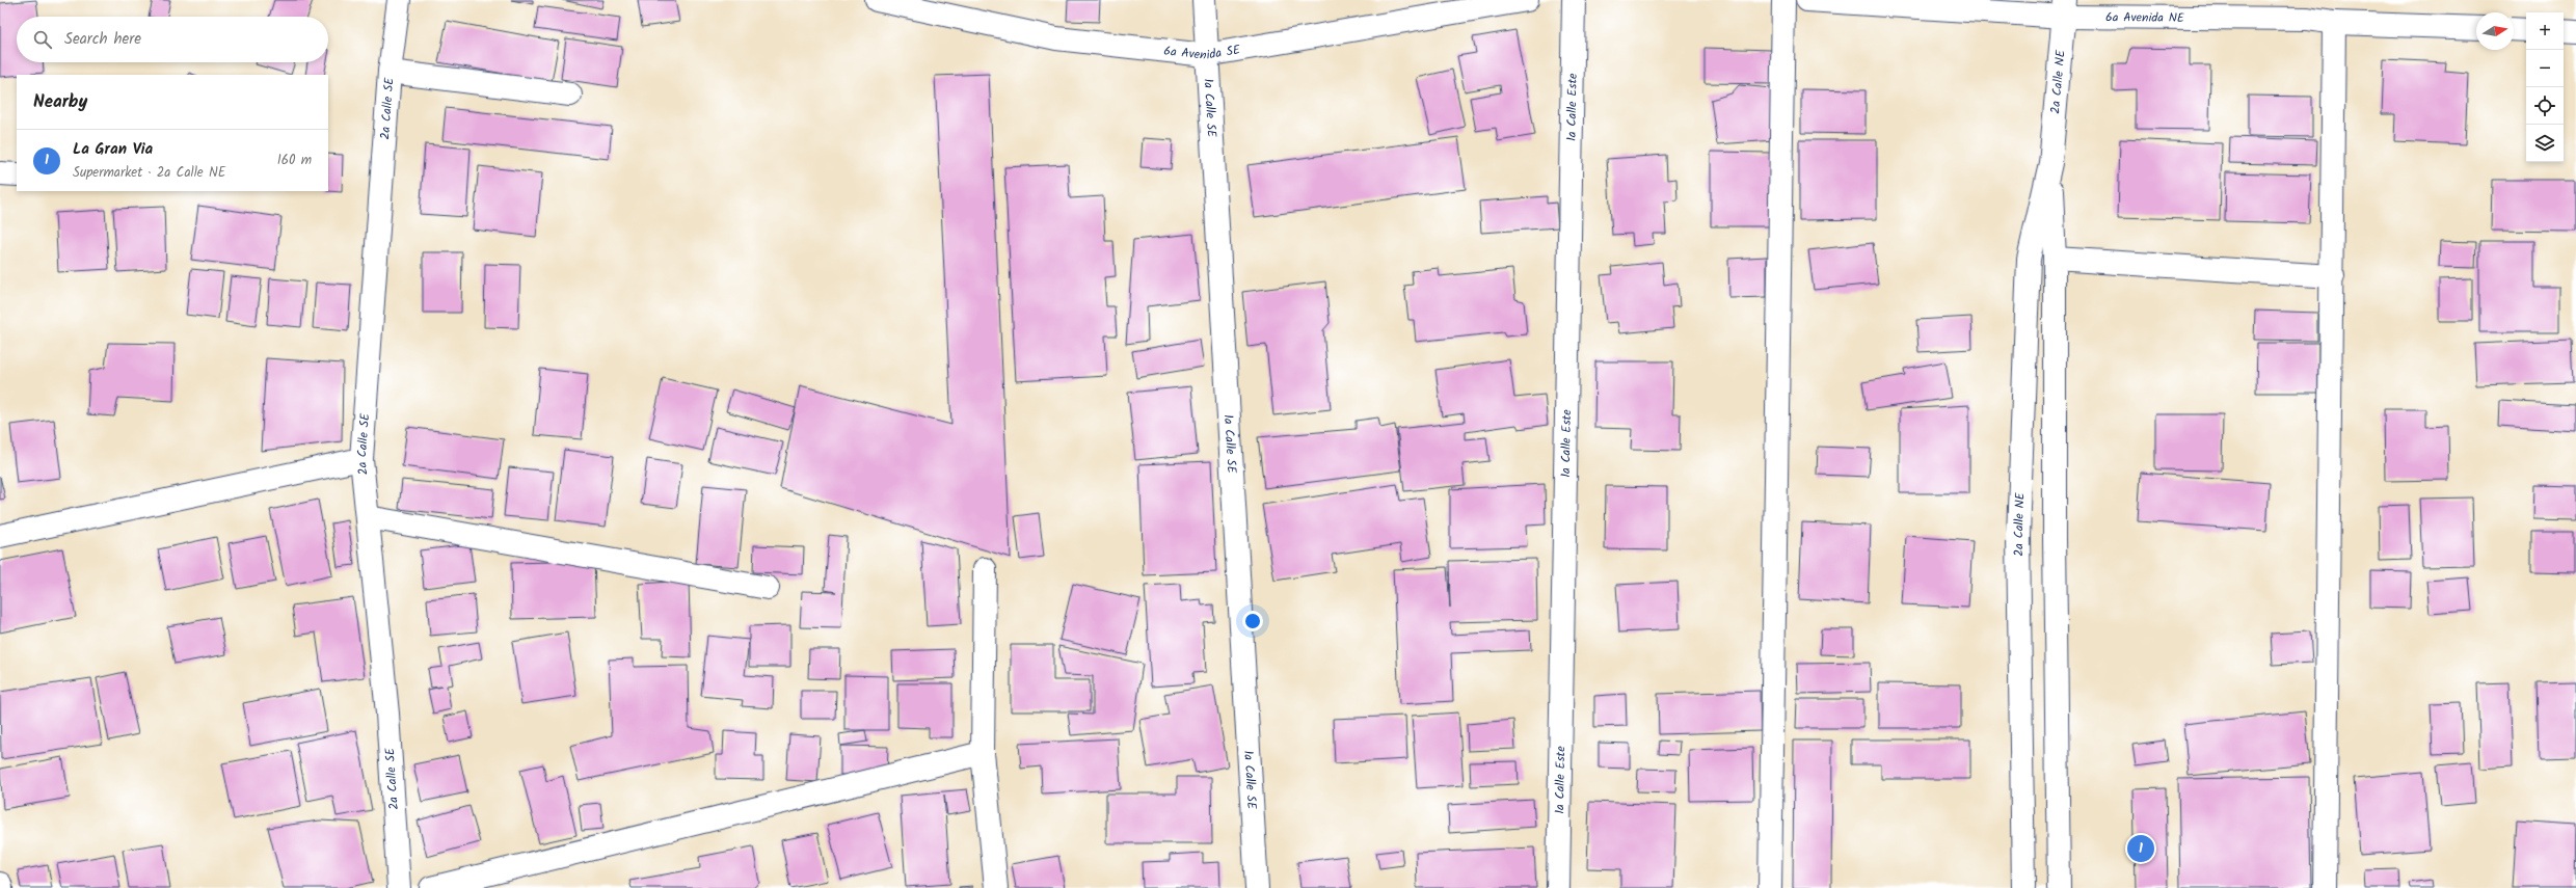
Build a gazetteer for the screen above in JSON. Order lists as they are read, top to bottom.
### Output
{
  "streets": {
    "street": [
      "6a Avenida NE",
      "6a Avenida SE",
      "2a Calle NE",
      "2a Calle SE",
      "1a Calle SE",
      "1a Calle Este"
    ]
  },
  "crossings": [
    ["6a Avenida NE", "2a Calle NE"],
    ["6a Avenida SE", "1a Calle SE"]
  ],
  "north": "right",
  "page": {
    "map_buttons": ["+", "−"],
    "search": "Search here",
    "heading": "Nearby",
    "list": [
      {
        "mark": "1",
        "name": "La Gran Via",
        "note": "Supermarket · 2a Calle NE",
        "value": "160 m"
      }
    ],
    "pins": "1"
  }
}
